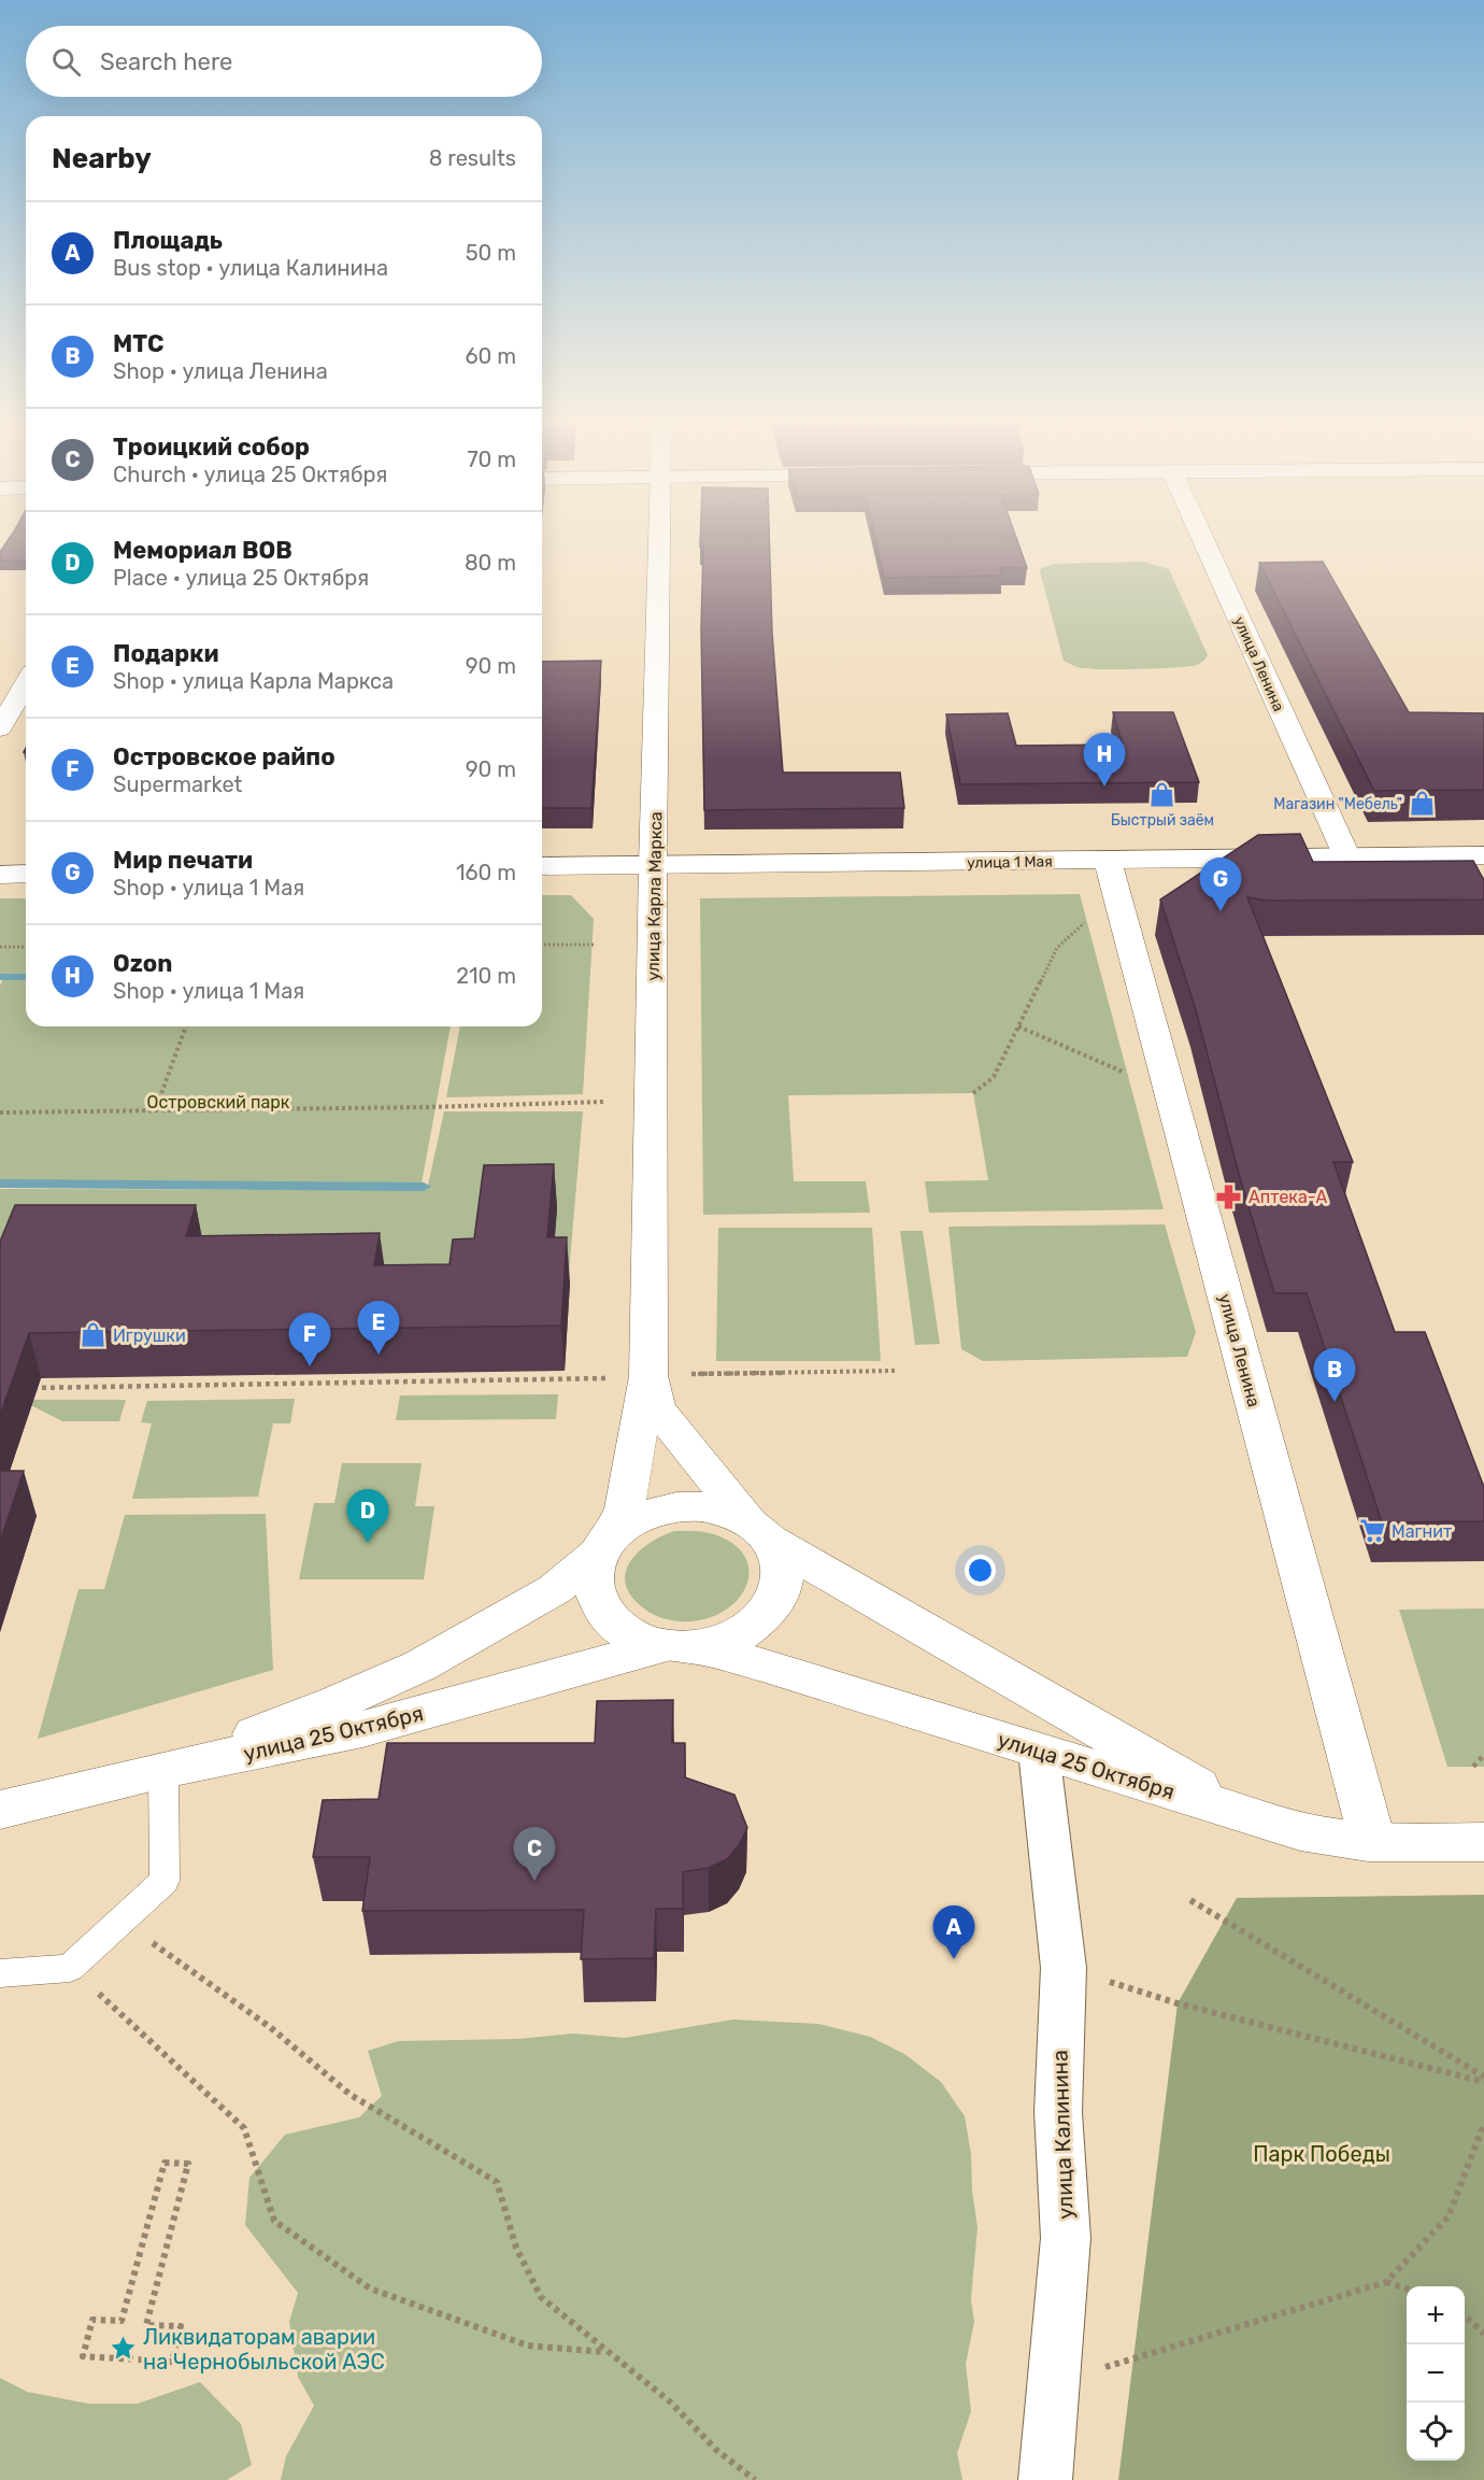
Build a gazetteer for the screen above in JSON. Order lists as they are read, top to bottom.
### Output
{
  "streets": {
    "main road": [
      "улица Ленина",
      "улица 1 Мая",
      "улица Карла Маркса",
      "улица 25 Октября"
    ],
    "street": ["улица Калинина"]
  },
  "crossings": [
    ["улица Ленина", "улица 1 Мая"],
    ["улица Ленина", "улица 25 Октября"],
    ["улица 1 Мая", "улица Карла Маркса"],
    ["улица 25 Октября", "улица Калинина"]
  ],
  "parks": ["Островский парк", "Парк Победы"],
  "places": {
    "shop": ["Быстрый заём", "Магазин \"Мебель\"", "Игрушки"],
    "pharmacy": ["Аптека-А"],
    "supermarket": ["Магнит"],
    "place": ["Ликвидаторам аварии на Чернобыльской АЭС"]
  },
  "page": {
    "search": "Search here",
    "heading": ["Nearby", "8 results"],
    "list": [
      {
        "mark": "A",
        "name": "Площадь",
        "note": "Bus stop · улица Калинина",
        "value": "50 m"
      },
      {
        "mark": "B",
        "name": "МТС",
        "note": "Shop · улица Ленина",
        "value": "60 m"
      },
      {
        "mark": "C",
        "name": "Троицкий собор",
        "note": "Church · улица 25 Октября",
        "value": "70 m"
      },
      {
        "mark": "D",
        "name": "Мемориал ВОВ",
        "note": "Place · улица 25 Октября",
        "value": "80 m"
      },
      {
        "mark": "E",
        "name": "Подарки",
        "note": "Shop · улица Карла Маркса",
        "value": "90 m"
      },
      {
        "mark": "F",
        "name": "Островское райпо",
        "note": "Supermarket",
        "value": "90 m"
      },
      {
        "mark": "G",
        "name": "Мир печати",
        "note": "Shop · улица 1 Мая",
        "value": "160 m"
      },
      {
        "mark": "H",
        "name": "Ozon",
        "note": "Shop · улица 1 Мая",
        "value": "210 m"
      }
    ],
    "pins": [
      "H",
      "G",
      "E",
      "F",
      "B",
      "D",
      "C",
      "A"
    ],
    "map_buttons": ["+", "−"]
  }
}
